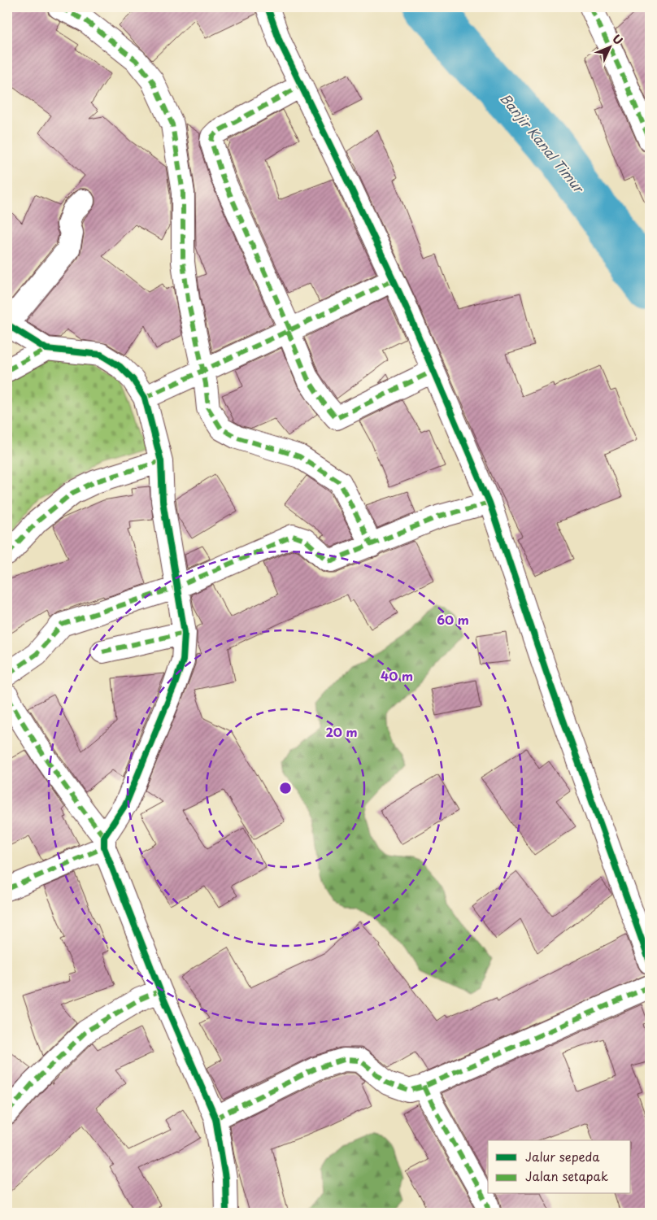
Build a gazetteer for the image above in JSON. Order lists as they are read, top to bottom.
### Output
{
  "water": ["Banjir Kanal Timur"],
  "legend": ["Jalur sepeda", "Jalan setapak"],
  "north": "top right",
  "rings": ["60 m", "40 m", "20 m"]
}
